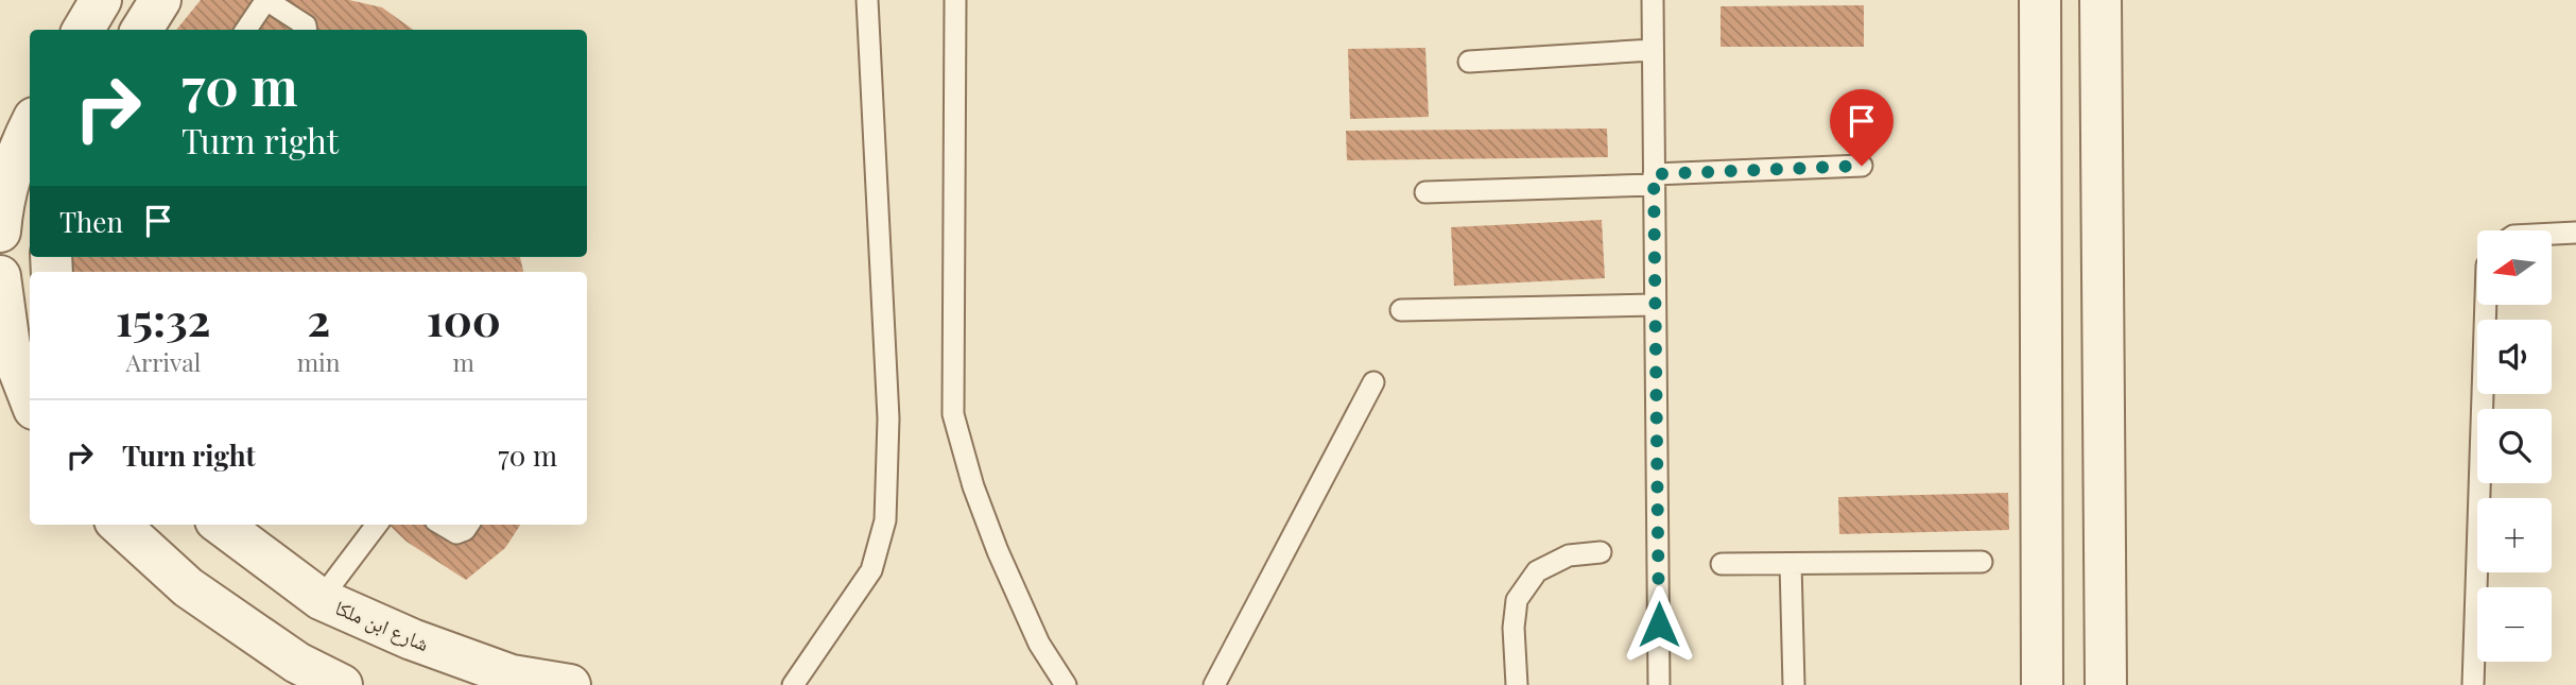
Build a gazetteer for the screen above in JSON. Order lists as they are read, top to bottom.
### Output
{
  "streets": {
    "street": ["شارع ابن ملكا"]
  },
  "north": "left",
  "page": {
    "turn": ["70 m", "Turn right"],
    "then": "Then",
    "map_buttons": ["+", "−"],
    "eta": [
      "15:32",
      "Arrival",
      "2",
      "min",
      "100",
      "m"
    ],
    "list": [
      {
        "name": "Turn right",
        "value": "70 m"
      }
    ]
  }
}
